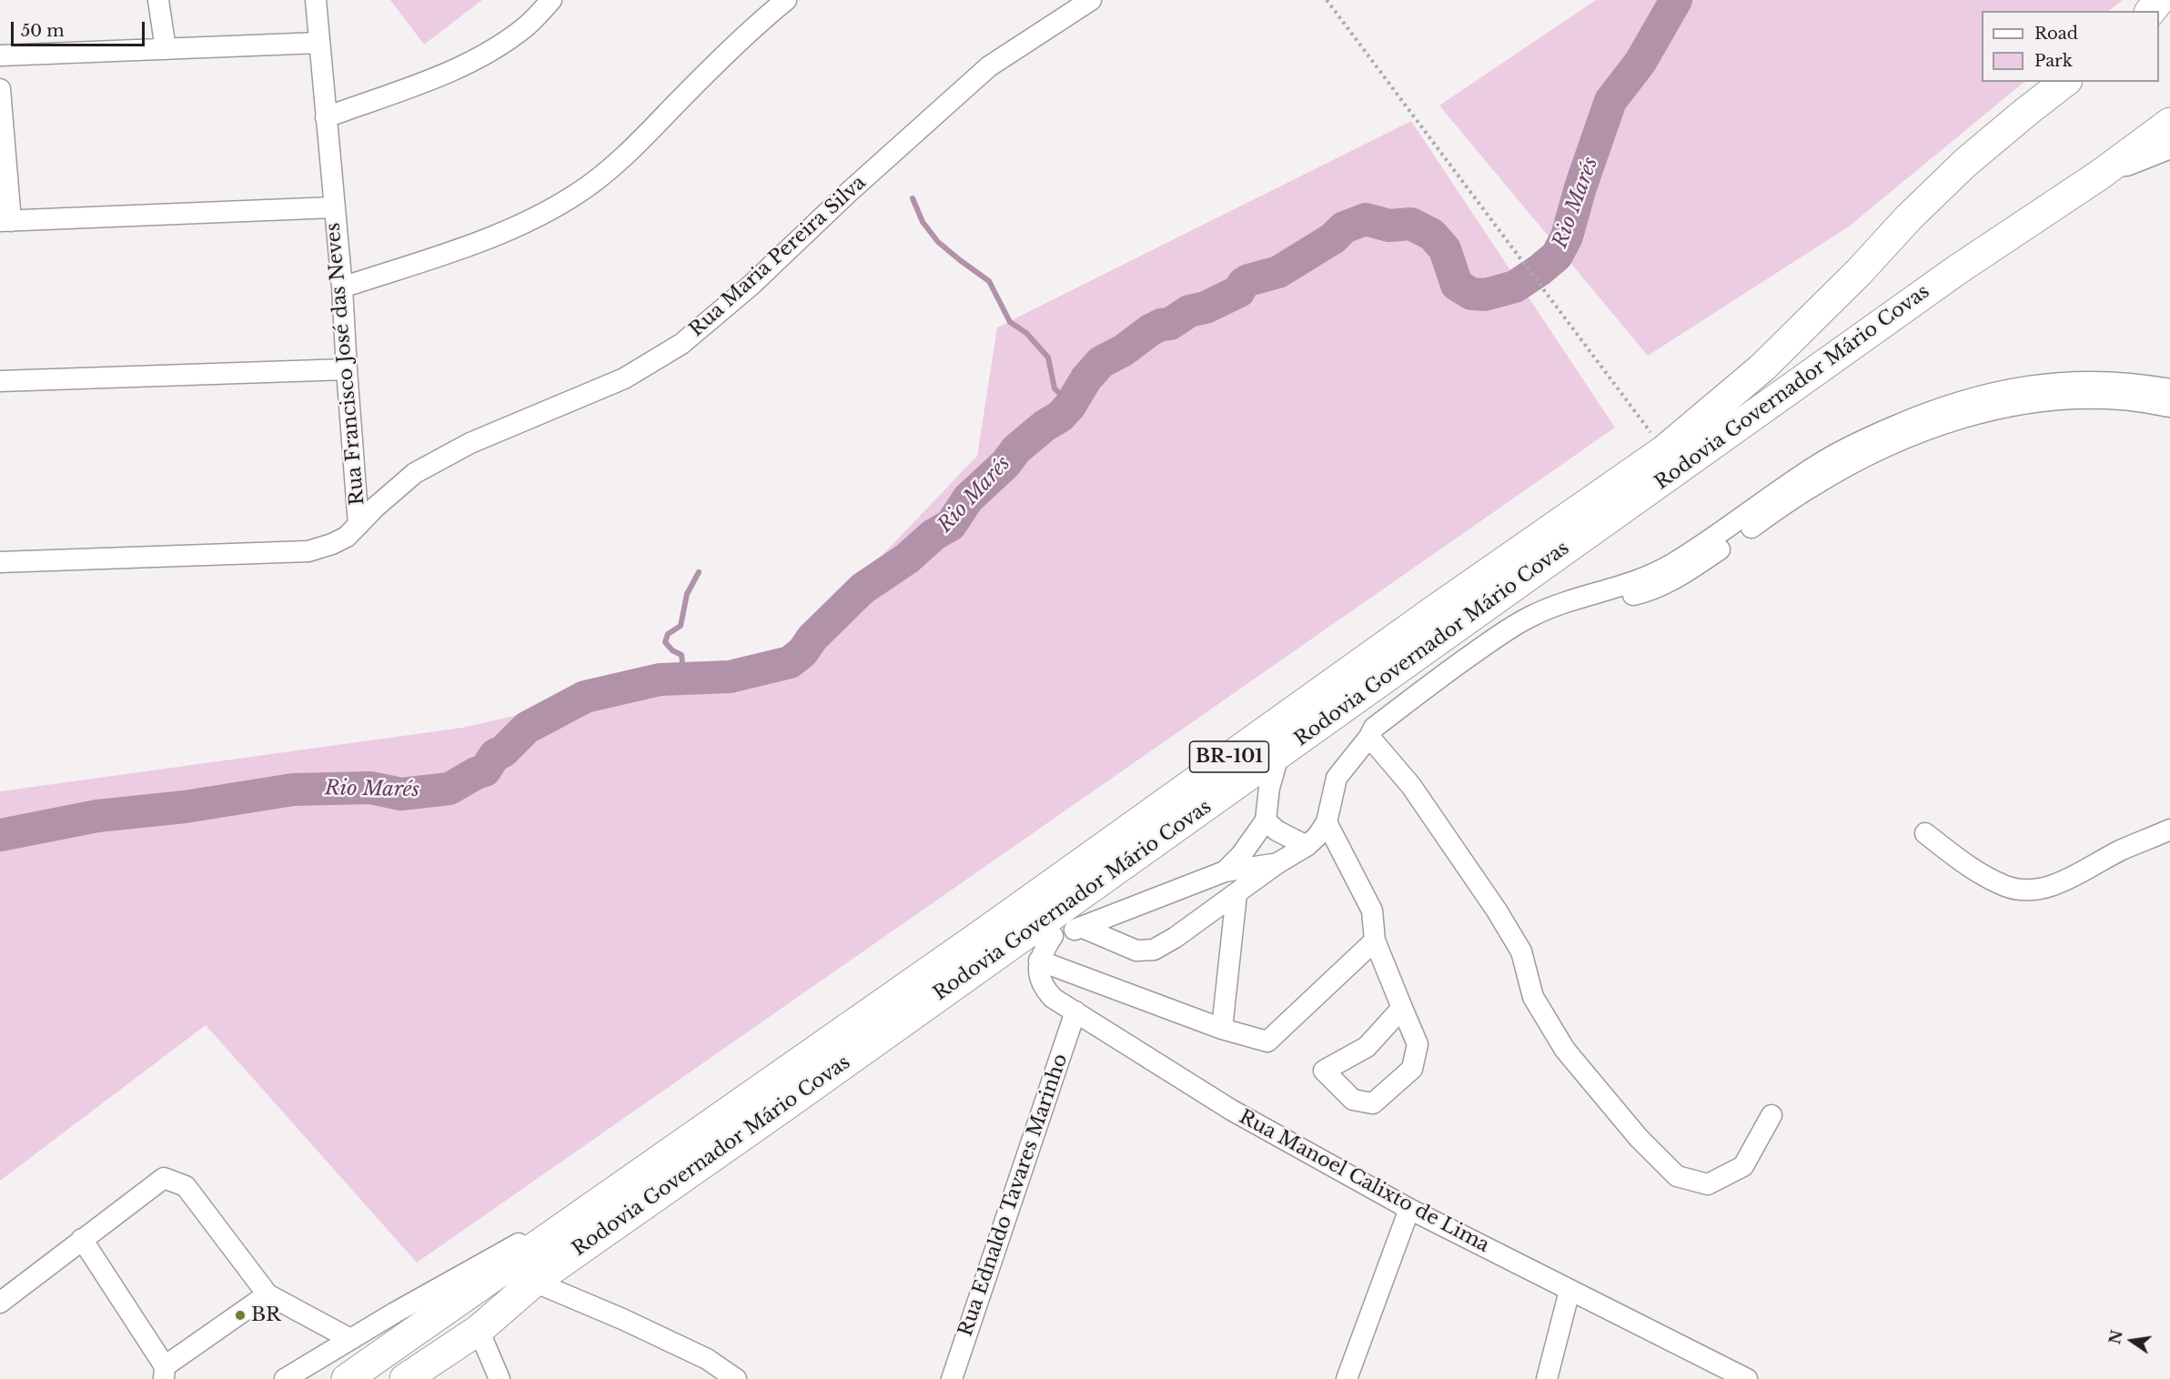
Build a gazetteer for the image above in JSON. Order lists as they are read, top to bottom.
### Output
{
  "streets": {
    "highway": ["Rodovia Governador Mário Covas", "BR-101"],
    "street": [
      "Rua Maria Pereira Silva",
      "Rua Francisco José das Neves",
      "Rua Manoel Calixto de Lima",
      "Rua Ednaldo Tavares Marinho"
    ]
  },
  "crossings": [
    ["Rua Maria Pereira Silva", "Rua Francisco José das Neves"],
    ["Rua Manoel Calixto de Lima", "Rua Ednaldo Tavares Marinho"]
  ],
  "water": ["Rio Marés"],
  "places": ["BR"],
  "legend": ["Road", "Park"],
  "scale_bar": "50 m",
  "north": "left"
}
